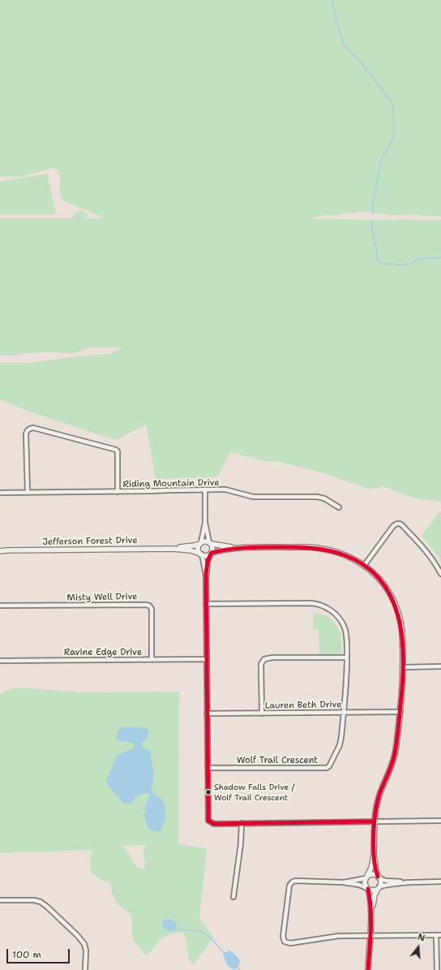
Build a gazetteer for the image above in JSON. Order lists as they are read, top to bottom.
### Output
{
  "streets": {
    "street": [
      "Riding Mountain Drive",
      "Jefferson Forest Drive",
      "Misty Well Drive",
      "Ravine Edge Drive",
      "Lauren Beth Drive",
      "Wolf Trail Crescent"
    ]
  },
  "crossings": [
    ["Misty Well Drive", "Ravine Edge Drive"],
    ["Lauren Beth Drive", "Wolf Trail Crescent"]
  ],
  "places": ["Shadow Falls Drive / Wolf Trail Crescent"],
  "scale_bar": "100 m",
  "north": "top"
}
